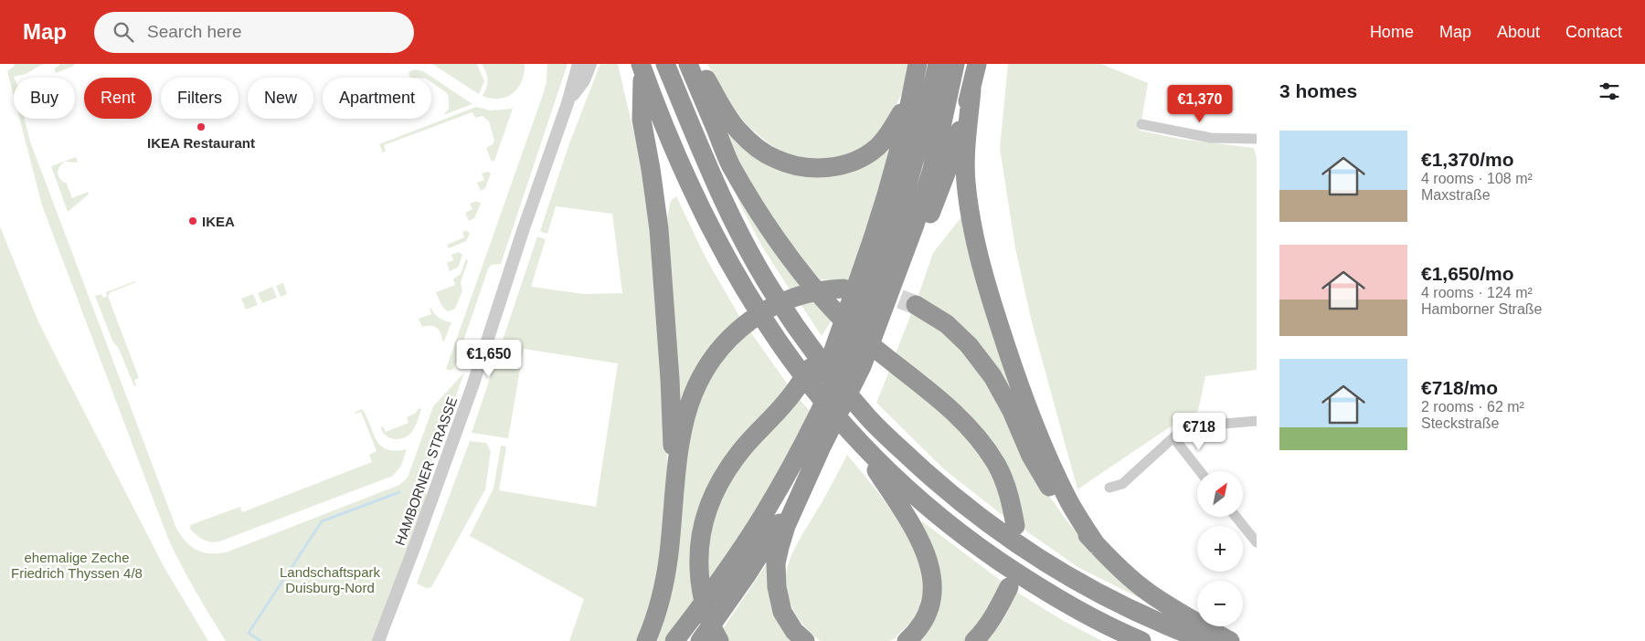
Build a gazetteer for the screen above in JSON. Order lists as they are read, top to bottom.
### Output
{
  "streets": {
    "street": ["HAMBORNER STRASSE"]
  },
  "parks": ["ehemalige Zeche Friedrich Thyssen 4/8", "Landschaftspark Duisburg-Nord"],
  "places": ["IKEA Restaurant", "IKEA"],
  "north": "top right",
  "page": {
    "header": "Map",
    "search": "Search here",
    "nav": [
      "Home",
      "Map",
      "About",
      "Contact"
    ],
    "heading": "3 homes",
    "chip": [
      "Buy",
      "Rent",
      "Filters",
      "New",
      "Apartment"
    ],
    "price": ["€1,370", "€1,650", "€718"],
    "list": [
      {
        "name": "€1,370/mo",
        "note": "4 rooms · 108 m² · Maxstraße"
      },
      {
        "name": "€1,650/mo",
        "note": "4 rooms · 124 m² · Hamborner Straße"
      },
      {
        "name": "€718/mo",
        "note": "2 rooms · 62 m² · Steckstraße"
      }
    ],
    "map_buttons": ["+", "−"]
  }
}
